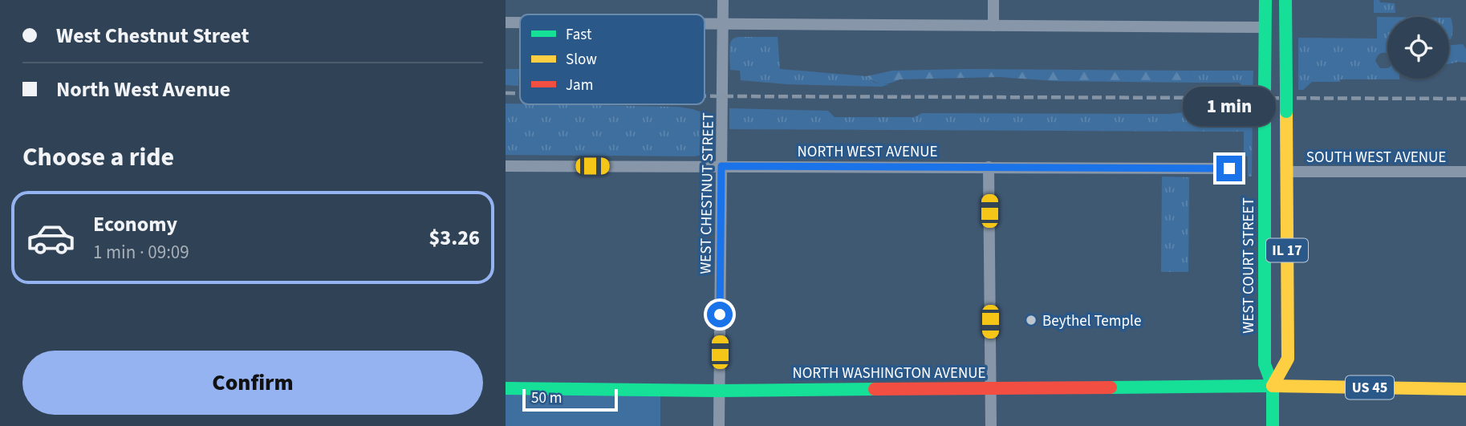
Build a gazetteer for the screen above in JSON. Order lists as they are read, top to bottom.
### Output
{
  "streets": {
    "main road": [
      "IL 17",
      "WEST COURT STREET",
      "NORTH WASHINGTON AVENUE",
      "US 45"
    ],
    "street": ["NORTH WEST AVENUE", "SOUTH WEST AVENUE", "WEST CHESTNUT STREET"]
  },
  "crossings": [
    ["NORTH WEST AVENUE", "WEST CHESTNUT STREET"],
    ["SOUTH WEST AVENUE", "WEST COURT STREET"],
    ["WEST CHESTNUT STREET", "NORTH WASHINGTON AVENUE"],
    ["IL 17", "WEST COURT STREET"],
    ["WEST COURT STREET", "NORTH WASHINGTON AVENUE"],
    ["WEST COURT STREET", "US 45"],
    ["NORTH WASHINGTON AVENUE", "US 45"]
  ],
  "places": ["Beythel Temple"],
  "legend": ["Fast", "Slow", "Jam"],
  "scale_bar": "50 m",
  "page": {
    "banner": ["West Chestnut Street", "North West Avenue"],
    "bubble": "1 min",
    "heading": "Choose a ride",
    "list": [
      {
        "name": "Economy",
        "note": "1 min · 09:09",
        "value": "$3.26"
      }
    ],
    "buttons": "Confirm",
    "scale": "50 m"
  }
}
